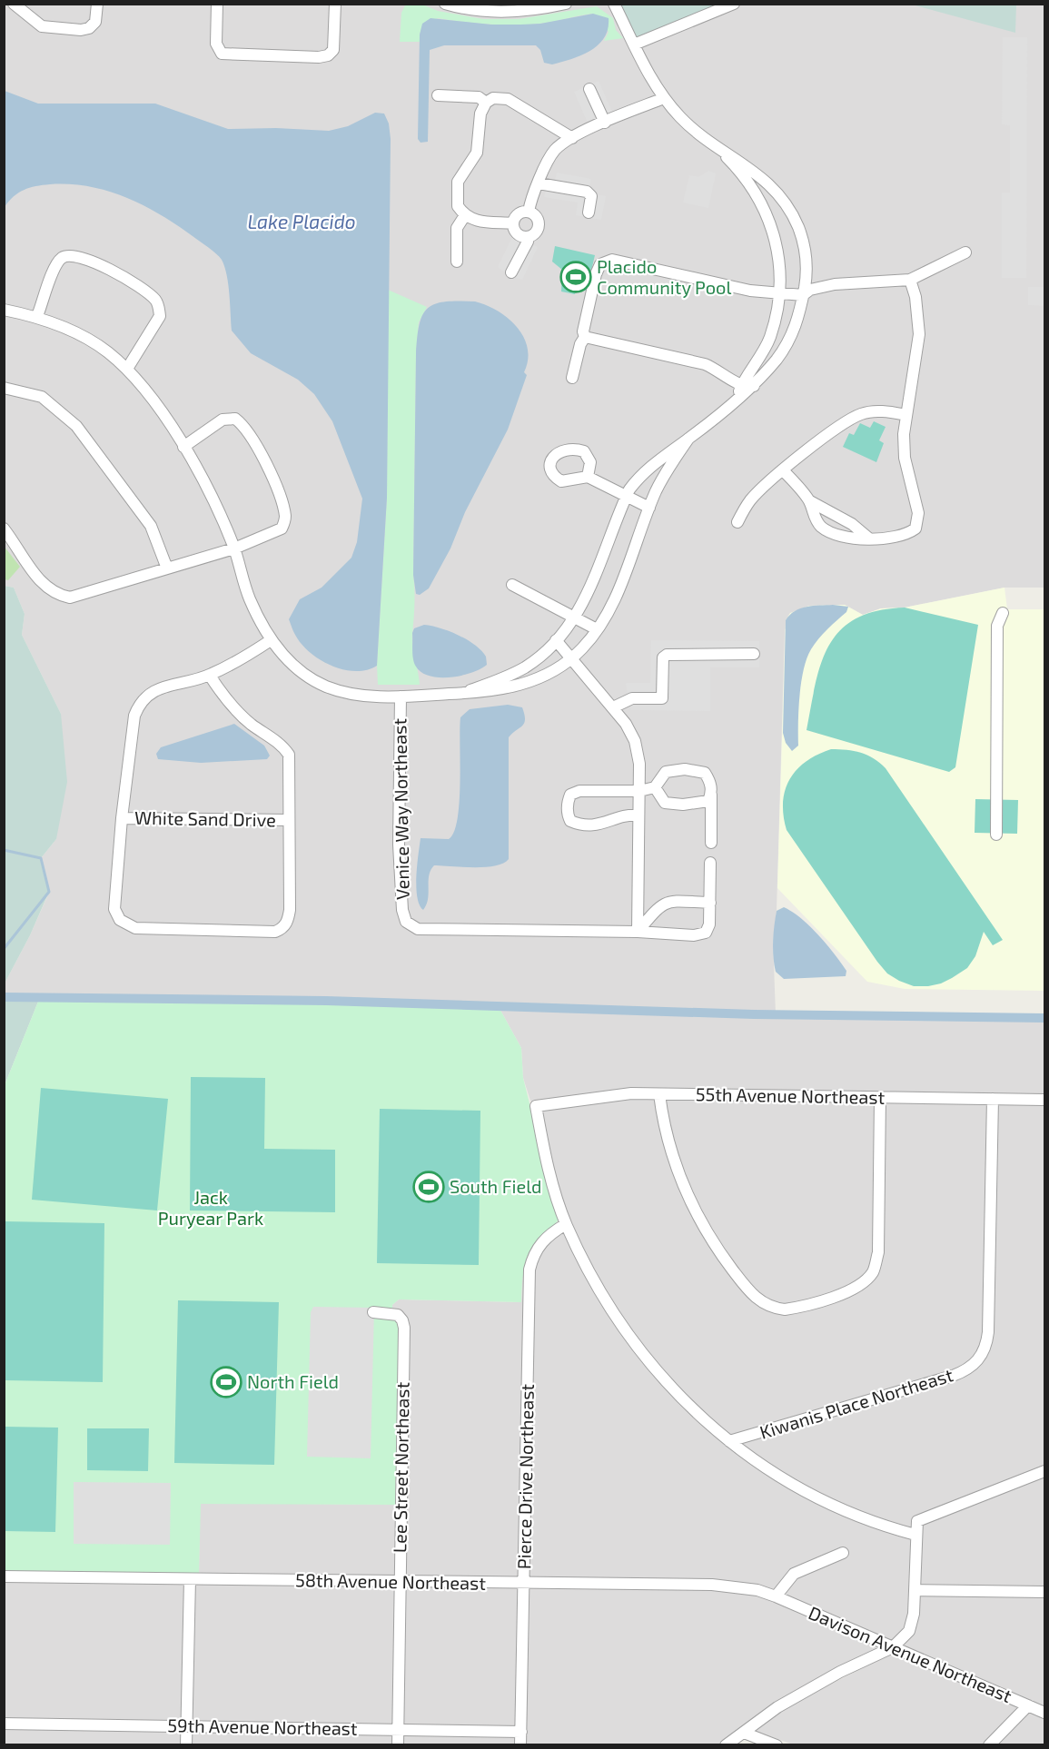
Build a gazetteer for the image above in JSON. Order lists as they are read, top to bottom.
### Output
{
  "streets": {
    "street": [
      "Venice Way Northeast",
      "White Sand Drive",
      "55th Avenue Northeast",
      "Kiwanis Place Northeast",
      "Lee Street Northeast",
      "Pierce Drive Northeast",
      "58th Avenue Northeast",
      "Davison Avenue Northeast",
      "59th Avenue Northeast"
    ]
  },
  "crossings": [
    ["55th Avenue Northeast", "Kiwanis Place Northeast"],
    ["55th Avenue Northeast", "Pierce Drive Northeast"],
    ["Lee Street Northeast", "58th Avenue Northeast"],
    ["Lee Street Northeast", "59th Avenue Northeast"],
    ["Pierce Drive Northeast", "58th Avenue Northeast"],
    ["Pierce Drive Northeast", "59th Avenue Northeast"],
    ["58th Avenue Northeast", "Davison Avenue Northeast"]
  ],
  "water": ["Lake Placido"],
  "parks": ["Jack Puryear Park"],
  "places": {
    "sports": ["Placido Community Pool", "South Field", "North Field"]
  }
}
